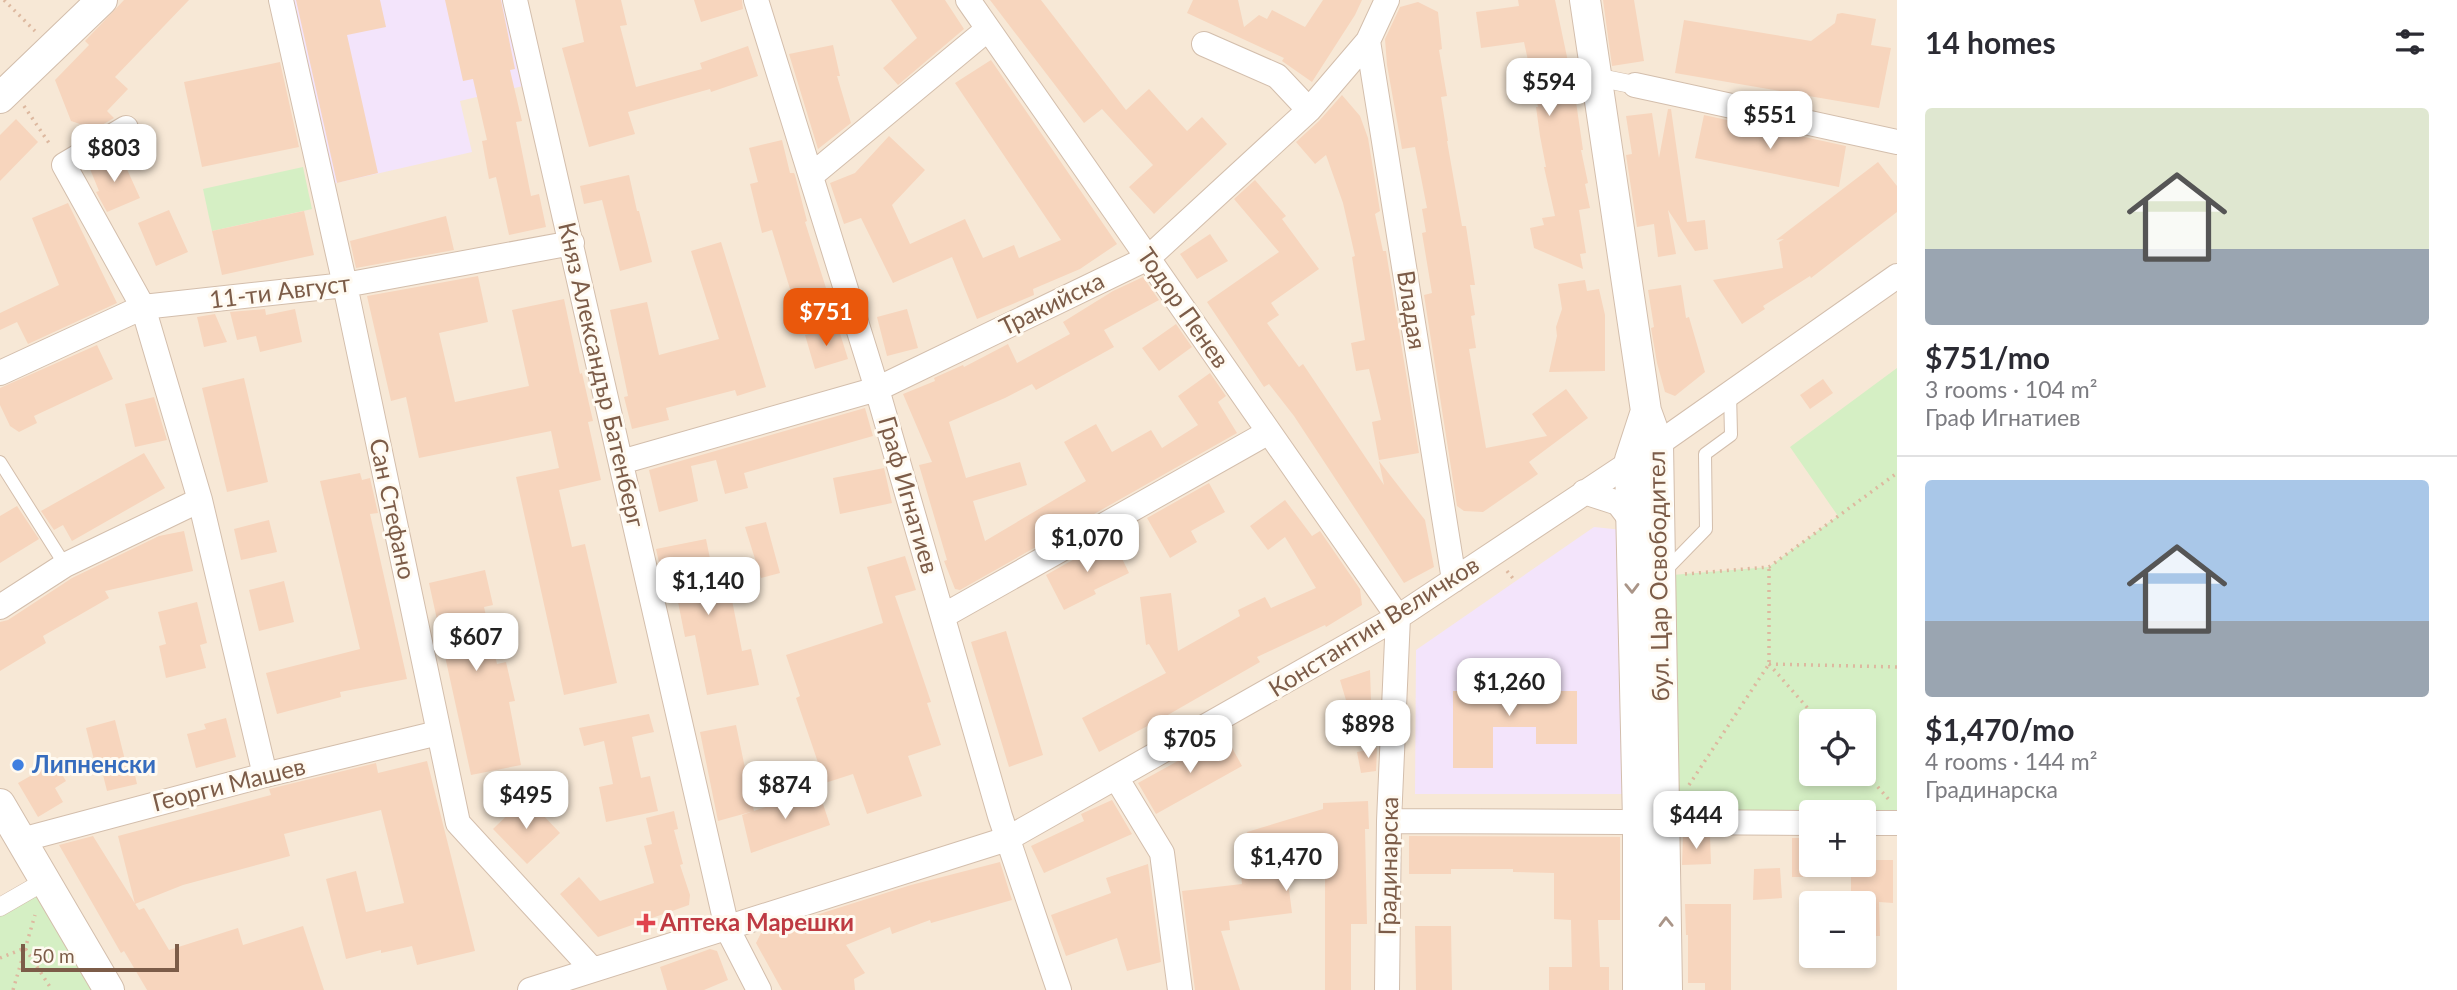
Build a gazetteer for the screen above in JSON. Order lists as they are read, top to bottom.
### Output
{
  "streets": {
    "street": [
      "11-ти Август",
      "Тракийска",
      "Тодор Пенев",
      "Владая",
      "Княз Александър Батенберг",
      "Граф Игнатиев",
      "Сан Стефано",
      "бул. Цар Освободител",
      "Константин Величков",
      "Георги Машев",
      "Градинарска"
    ]
  },
  "crossings": [
    ["11-ти Август", "Княз Александър Батенберг"],
    ["11-ти Август", "Сан Стефано"],
    ["Тракийска", "Тодор Пенев"],
    ["Тракийска", "Владая"],
    ["Тракийска", "Княз Александър Батенберг"],
    ["Тракийска", "Граф Игнатиев"],
    ["Тодор Пенев", "Константин Величков"],
    ["Тодор Пенев", "Градинарска"],
    ["Владая", "Константин Величков"],
    ["Княз Александър Батенберг", "Константин Величков"],
    ["Граф Игнатиев", "Константин Величков"],
    ["Сан Стефано", "Константин Величков"],
    ["Сан Стефано", "Георги Машев"],
    ["бул. Цар Освободител", "Константин Величков"],
    ["Константин Величков", "Градинарска"]
  ],
  "places": {
    "other": ["Липненски"],
    "health": ["Аптека Марешки"]
  },
  "scale_bar": "50 m",
  "page": {
    "heading": "14 homes",
    "price": [
      "$594",
      "$551",
      "$803",
      "$751",
      "$1,070",
      "$1,140",
      "$607",
      "$1,260",
      "$898",
      "$705",
      "$874",
      "$495",
      "$444",
      "$1,470"
    ],
    "list": [
      {
        "name": "$751/mo",
        "note": "3 rooms · 104 m² · Граф Игнатиев"
      },
      {
        "name": "$1,470/mo",
        "note": "4 rooms · 144 m² · Градинарска"
      }
    ],
    "map_buttons": ["+", "−"],
    "scale": "50 m"
  }
}
